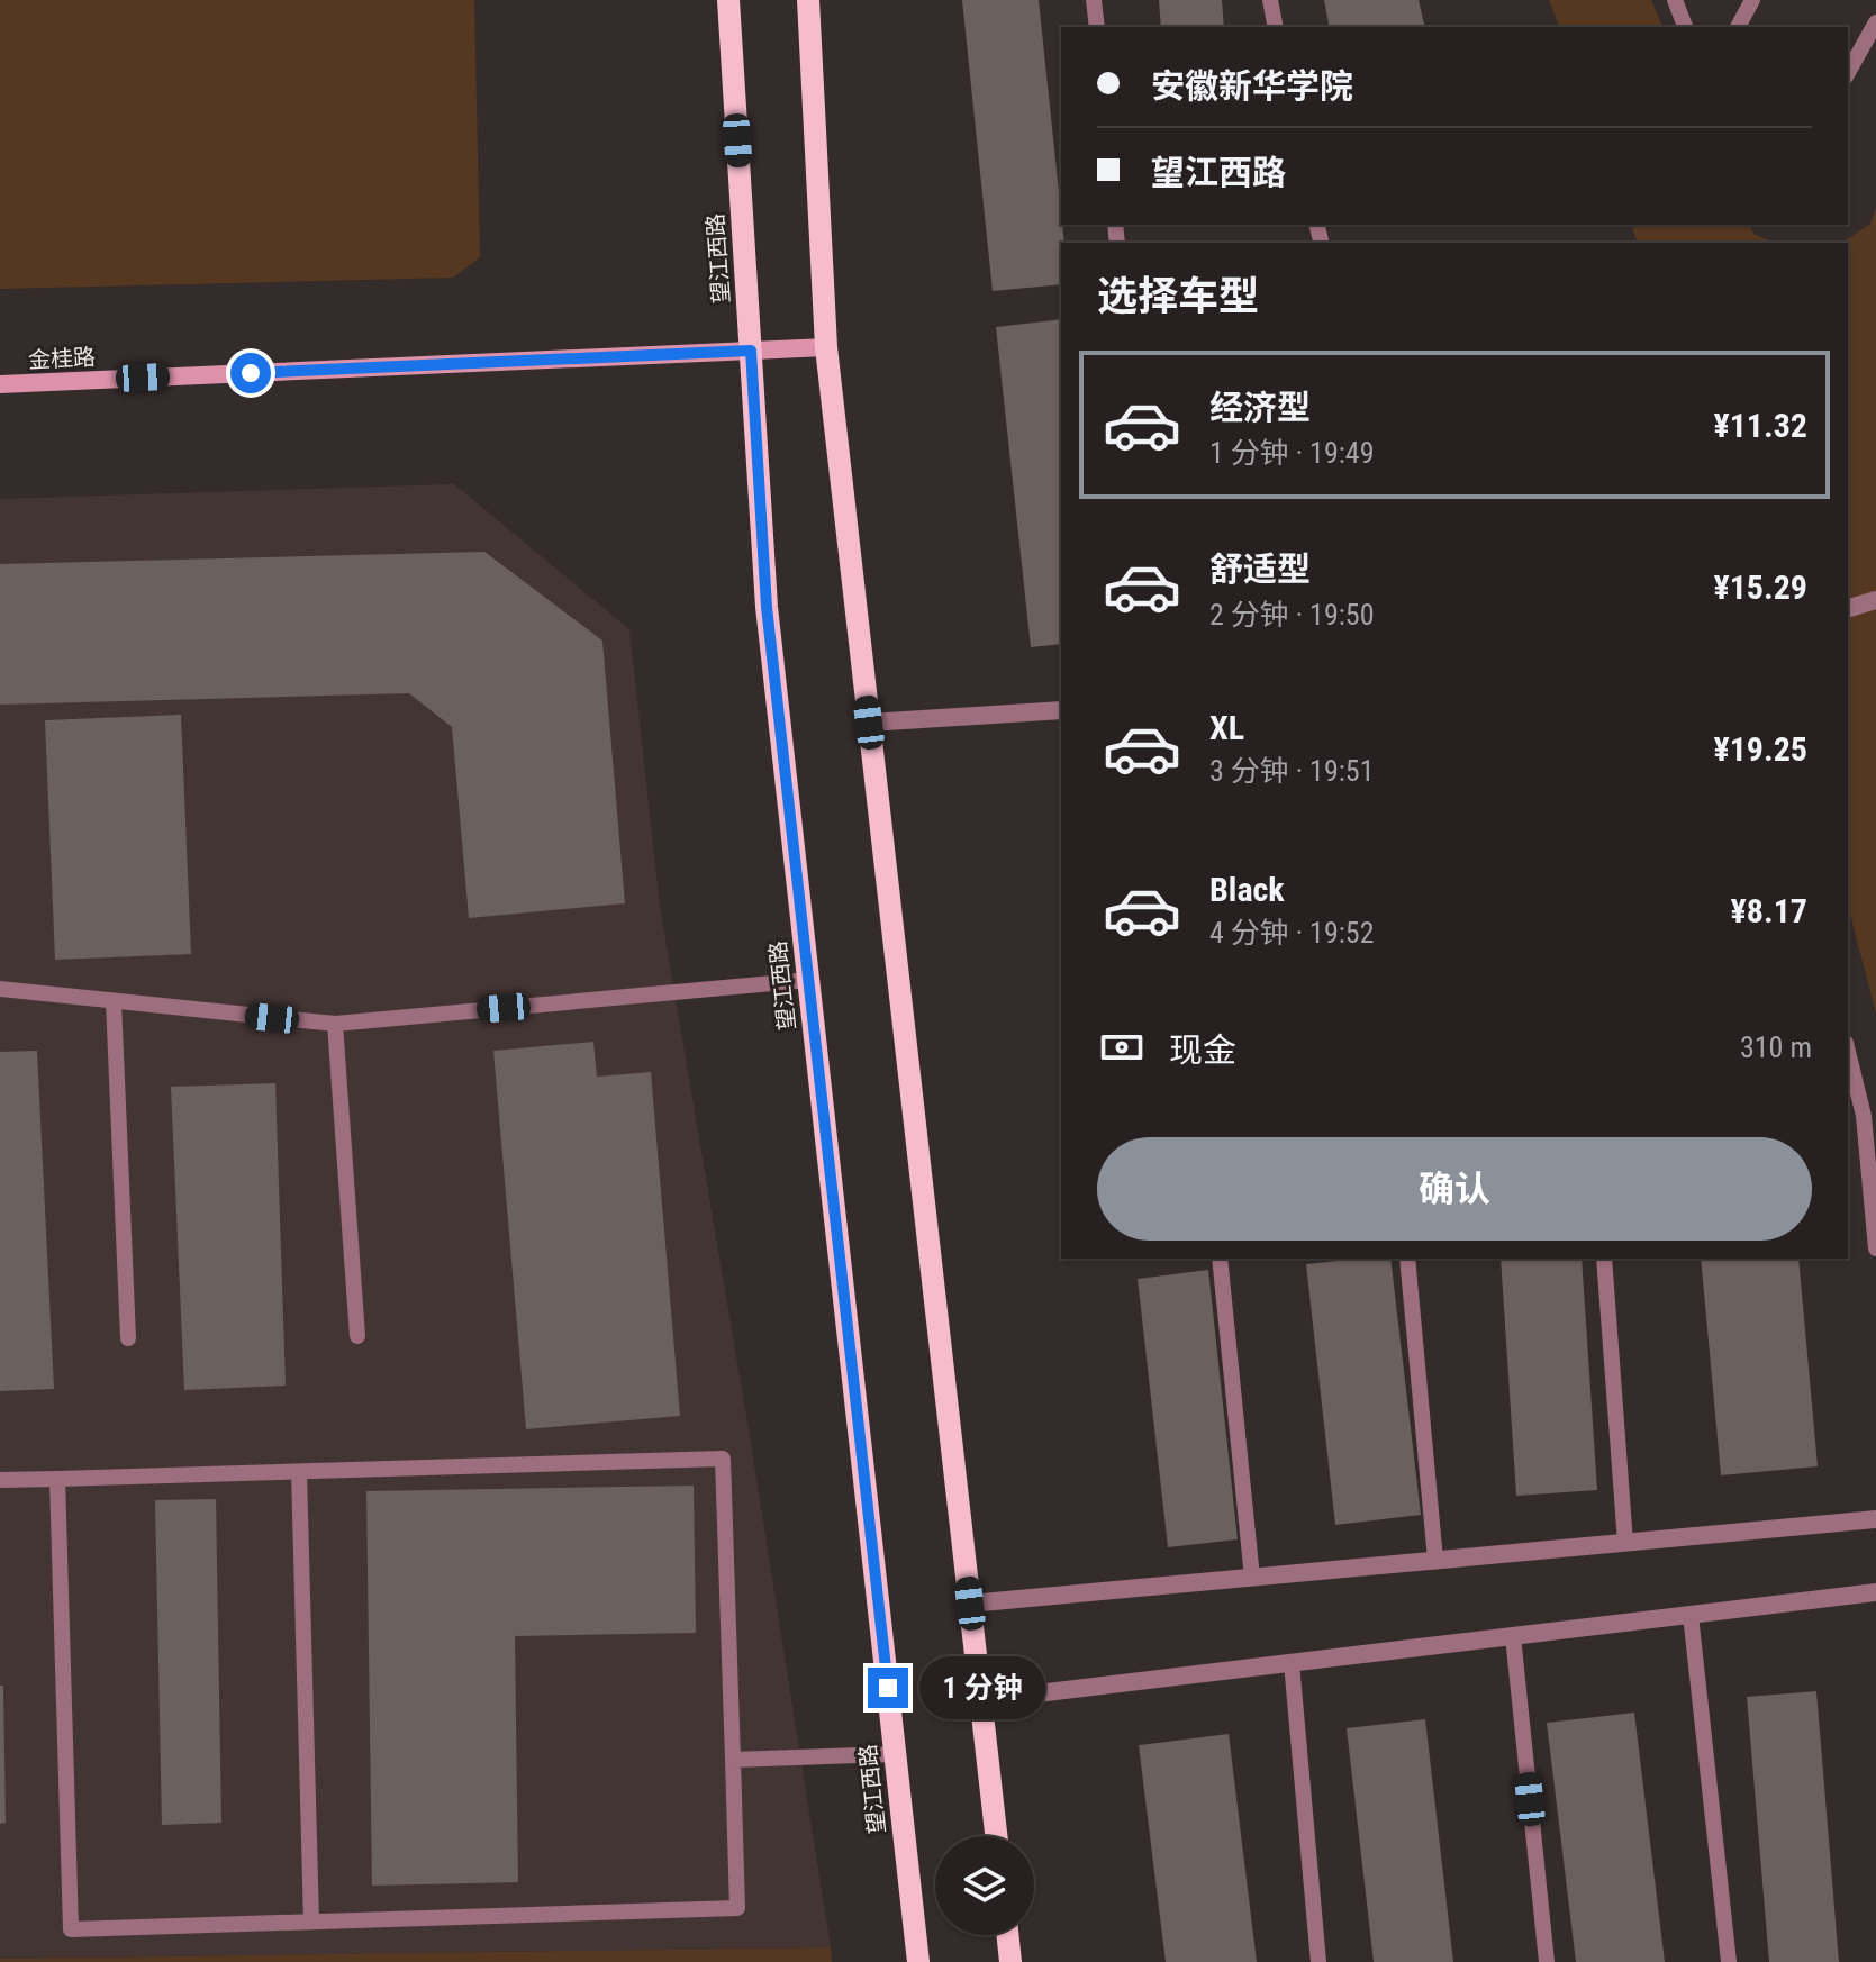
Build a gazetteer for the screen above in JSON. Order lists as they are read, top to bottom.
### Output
{
  "streets": {
    "main road": ["望江西路"],
    "street": ["金桂路"]
  },
  "crossings": [
    ["望江西路", "金桂路"]
  ],
  "page": {
    "banner": ["安徽新华学院", "望江西路"],
    "heading": "选择车型",
    "list": [
      {
        "name": "经济型",
        "note": "1 分钟 · 19:49",
        "value": "¥11.32"
      },
      {
        "name": "舒适型",
        "note": "2 分钟 · 19:50",
        "value": "¥15.29"
      },
      {
        "name": "XL",
        "note": "3 分钟 · 19:51",
        "value": "¥19.25"
      },
      {
        "name": "Black",
        "note": "4 分钟 · 19:52",
        "value": "¥8.17"
      }
    ],
    "pay": ["现金", "310 m"],
    "buttons": "确认",
    "bubble": "1 分钟"
  }
}
